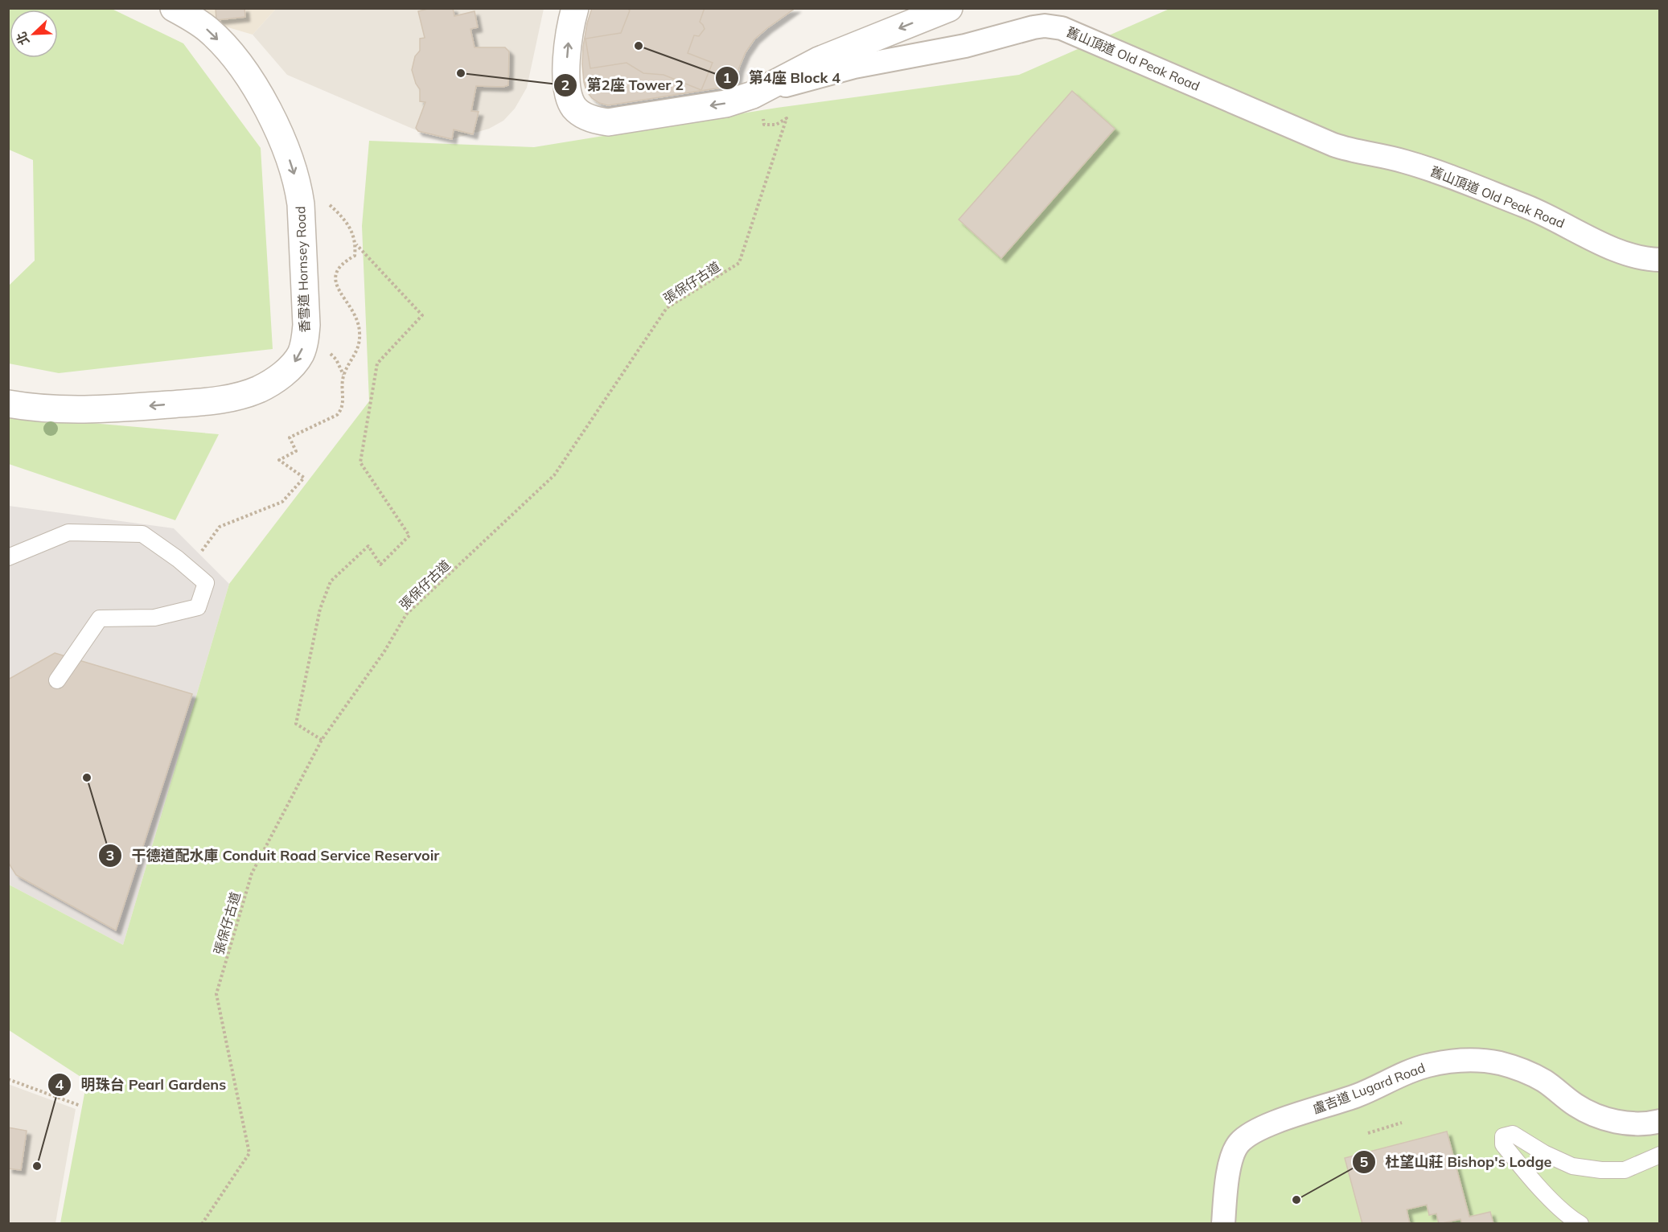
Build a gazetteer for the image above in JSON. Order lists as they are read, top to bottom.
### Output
{
  "streets": {
    "street": ["舊山頂道 Old Peak Road", "香雪道 Hornsey Road", "盧吉道 Lugard Road"],
    "path": ["張保仔古道"]
  },
  "crossings": [
    ["舊山頂道 Old Peak Road", "張保仔古道"]
  ],
  "places": [
    "第4座 Block 4",
    "第2座 Tower 2",
    "干德道配水庫 Conduit Road Service Reservoir",
    "明珠台 Pearl Gardens",
    "杜望山莊 Bishop's Lodge"
  ],
  "north": "bottom left"
}
